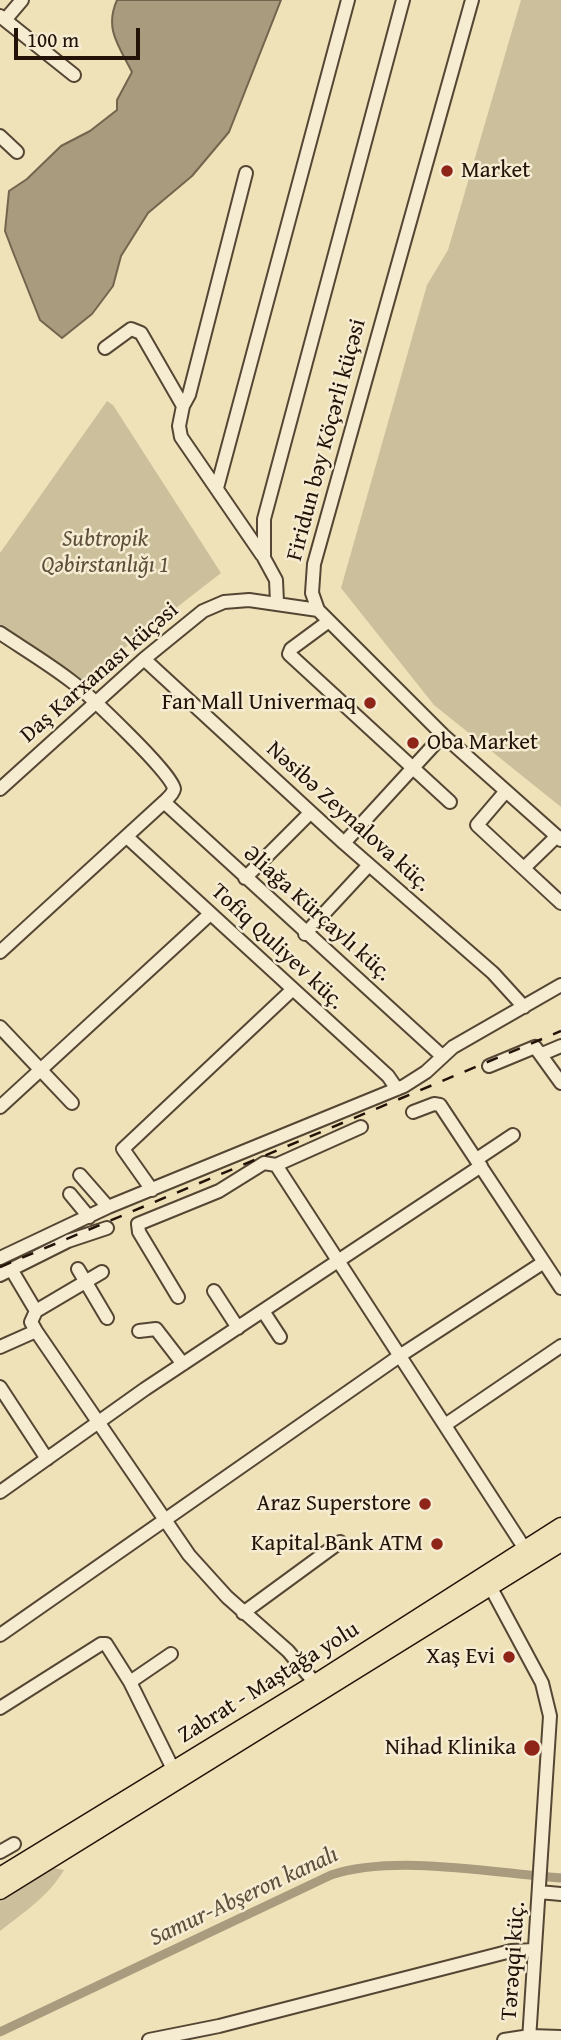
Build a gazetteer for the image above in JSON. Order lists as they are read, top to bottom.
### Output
{
  "streets": {
    "main road": ["Zabrat - Maştağa yolu"],
    "street": [
      "Firidun bəy Köçərli küçəsi",
      "Daş Karxanası küçəsi",
      "Nəsibə Zeynalova küç.",
      "Əliağa Kürçaylı küç.",
      "Tofiq Quliyev küç.",
      "Tərəqqi küç."
    ]
  },
  "crossings": [
    ["Firidun bəy Köçərli küçəsi", "Daş Karxanası küçəsi"],
    ["Daş Karxanası küçəsi", "Nəsibə Zeynalova küç."],
    ["Zabrat - Maştağa yolu", "Tərəqqi küç."]
  ],
  "water": ["Samur-Abşeron kanalı"],
  "parks": ["Subtropik Qəbirstanlığı 1"],
  "places": [
    "Market",
    "Fan Mall Univermaq",
    "Oba Market",
    "Araz Superstore",
    "Kapital Bank ATM",
    "Xaş Evi",
    "Nihad Klinika"
  ],
  "scale_bar": "100 m"
}
